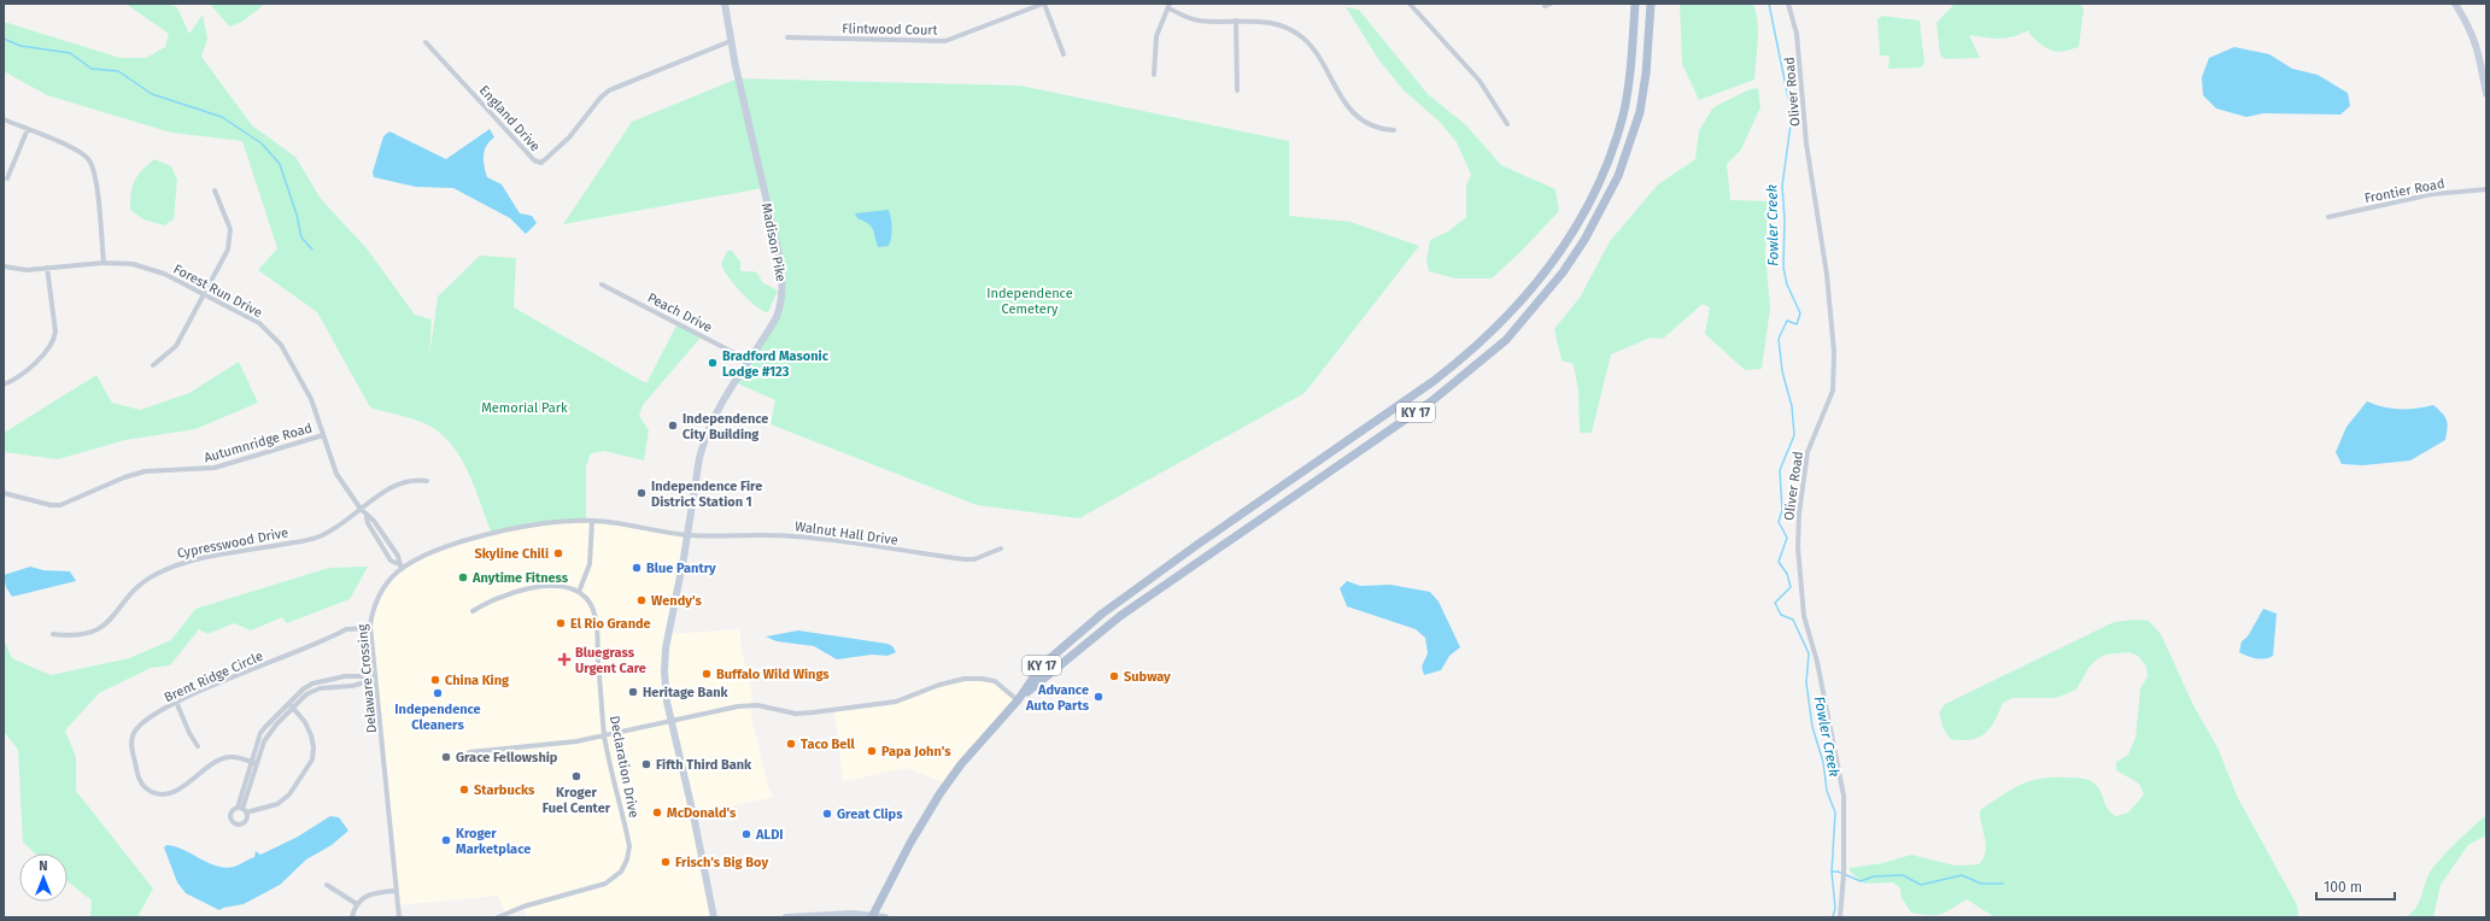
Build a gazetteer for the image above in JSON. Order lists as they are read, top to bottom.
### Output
{
  "streets": {
    "main road": ["Madison Pike", "KY 17"],
    "street": [
      "Flintwood Court",
      "Oliver Road",
      "England Drive",
      "Frontier Road",
      "Forest Run Drive",
      "Peach Drive",
      "Autumnridge Road",
      "Walnut Hall Drive",
      "Cypresswood Drive",
      "Brent Ridge Circle",
      "Delaware Crossing",
      "Declaration Drive"
    ]
  },
  "crossings": [
    ["England Drive", "Madison Pike"],
    ["Madison Pike", "Peach Drive"],
    ["Madison Pike", "Walnut Hall Drive"],
    ["Madison Pike", "Delaware Crossing"],
    ["Forest Run Drive", "Autumnridge Road"],
    ["Forest Run Drive", "Cypresswood Drive"],
    ["Forest Run Drive", "Delaware Crossing"],
    ["Walnut Hall Drive", "Delaware Crossing"],
    ["Brent Ridge Circle", "Delaware Crossing"]
  ],
  "water": ["Fowler Creek"],
  "parks": ["Independence Cemetery", "Memorial Park"],
  "places": {
    "other": [
      "Bradford Masonic Lodge #123",
      "Independence City Building",
      "Independence Fire District Station 1",
      "Skyline Chili",
      "Blue Pantry",
      "Anytime Fitness",
      "Wendy's",
      "El Rio Grande",
      "Buffalo Wild Wings",
      "Subway",
      "China King",
      "Heritage Bank",
      "Independence Cleaners",
      "Advance Auto Parts",
      "Taco Bell",
      "Papa John's",
      "Grace Fellowship",
      "Fifth Third Bank",
      "Kroger Fuel Center",
      "Starbucks",
      "McDonald's",
      "Great Clips",
      "ALDI",
      "Kroger Marketplace",
      "Frisch's Big Boy"
    ],
    "health": ["Bluegrass Urgent Care"]
  },
  "scale_bar": "100 m",
  "north": "top"
}
